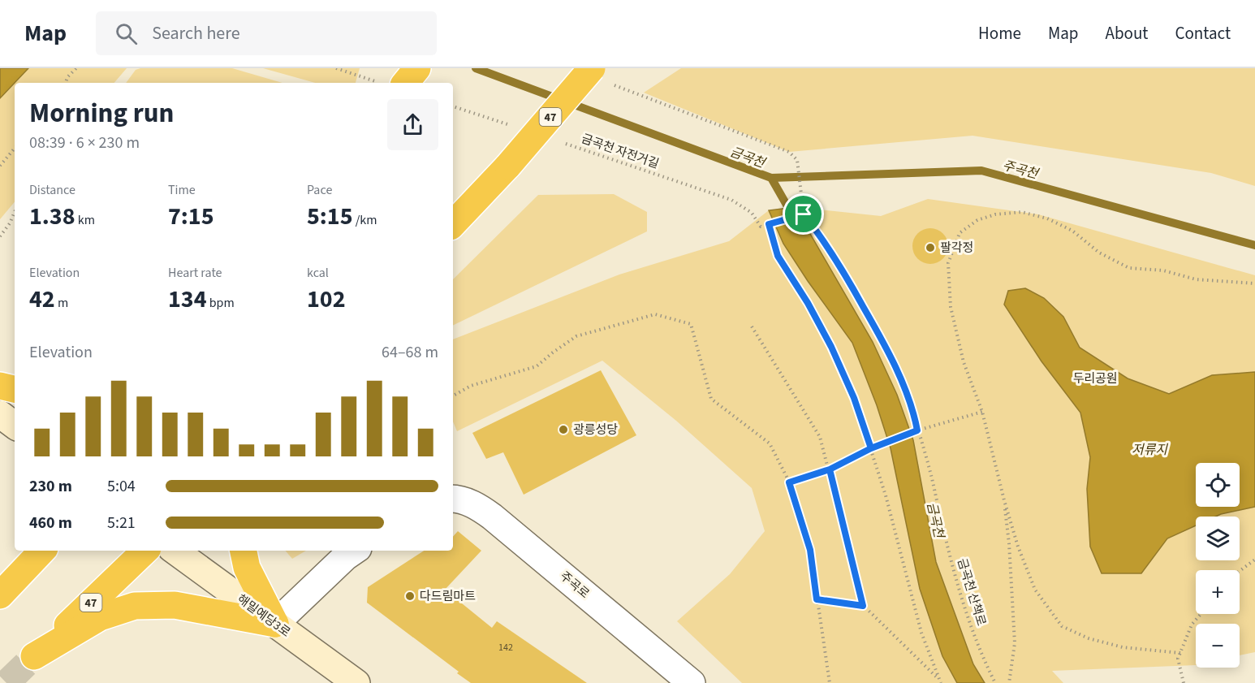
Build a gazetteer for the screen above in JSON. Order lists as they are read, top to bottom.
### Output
{
  "streets": {
    "highway": ["47"],
    "street": ["주곡로", "해밀예당3로"],
    "path": ["금곡천 자전거길", "금곡천 산책로"]
  },
  "crossings": [
    ["47", "해밀예당3로"]
  ],
  "water": ["금곡천", "주곡천", "저류지"],
  "parks": ["두리공원"],
  "places": ["팔각정", "광릉성당", "다드림마트"],
  "house_numbers": ["142"],
  "page": {
    "header": "Map",
    "search": "Search here",
    "nav": [
      "Home",
      "Map",
      "About",
      "Contact"
    ],
    "heading": ["Morning run", "08:39 · 6 × 230 m"],
    "stats": [
      ["Distance", "1.38 km"],
      ["Time", "7:15"],
      ["Pace", "5:15 /km"],
      ["Elevation", "42 m"],
      ["Heart rate", "134 bpm"],
      ["kcal", "102"]
    ],
    "chart": ["Elevation", "64–68 m"],
    "map_buttons": ["+", "−"],
    "list": [
      {
        "name": "230 m",
        "note": "5:04"
      },
      {
        "name": "460 m",
        "note": "5:21"
      }
    ]
  }
}
